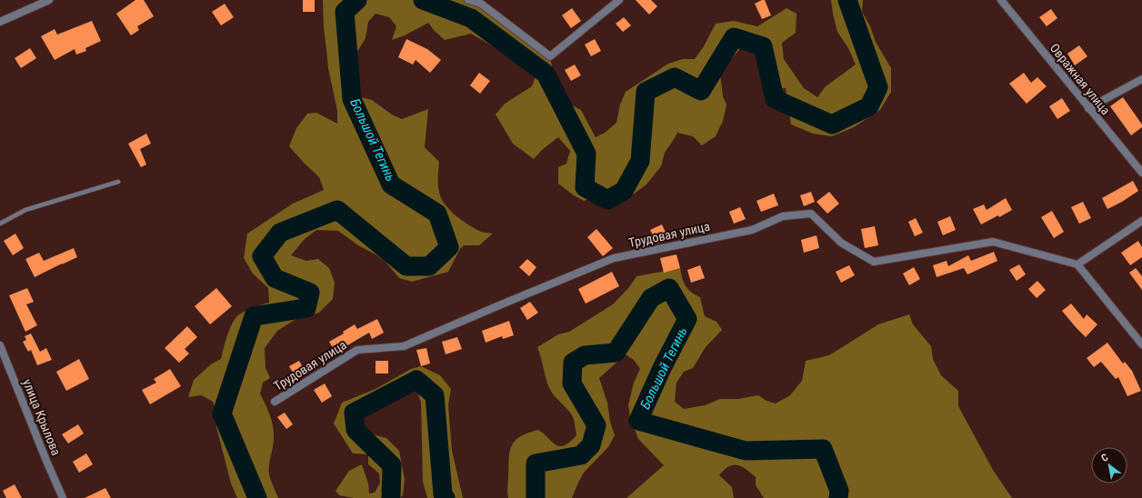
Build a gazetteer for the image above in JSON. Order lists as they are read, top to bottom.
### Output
{
  "streets": {
    "street": ["Овражная улица", "Трудовая улица", "улица Крылова"]
  },
  "water": ["Большой Тегинь"],
  "north": "top left"
}
